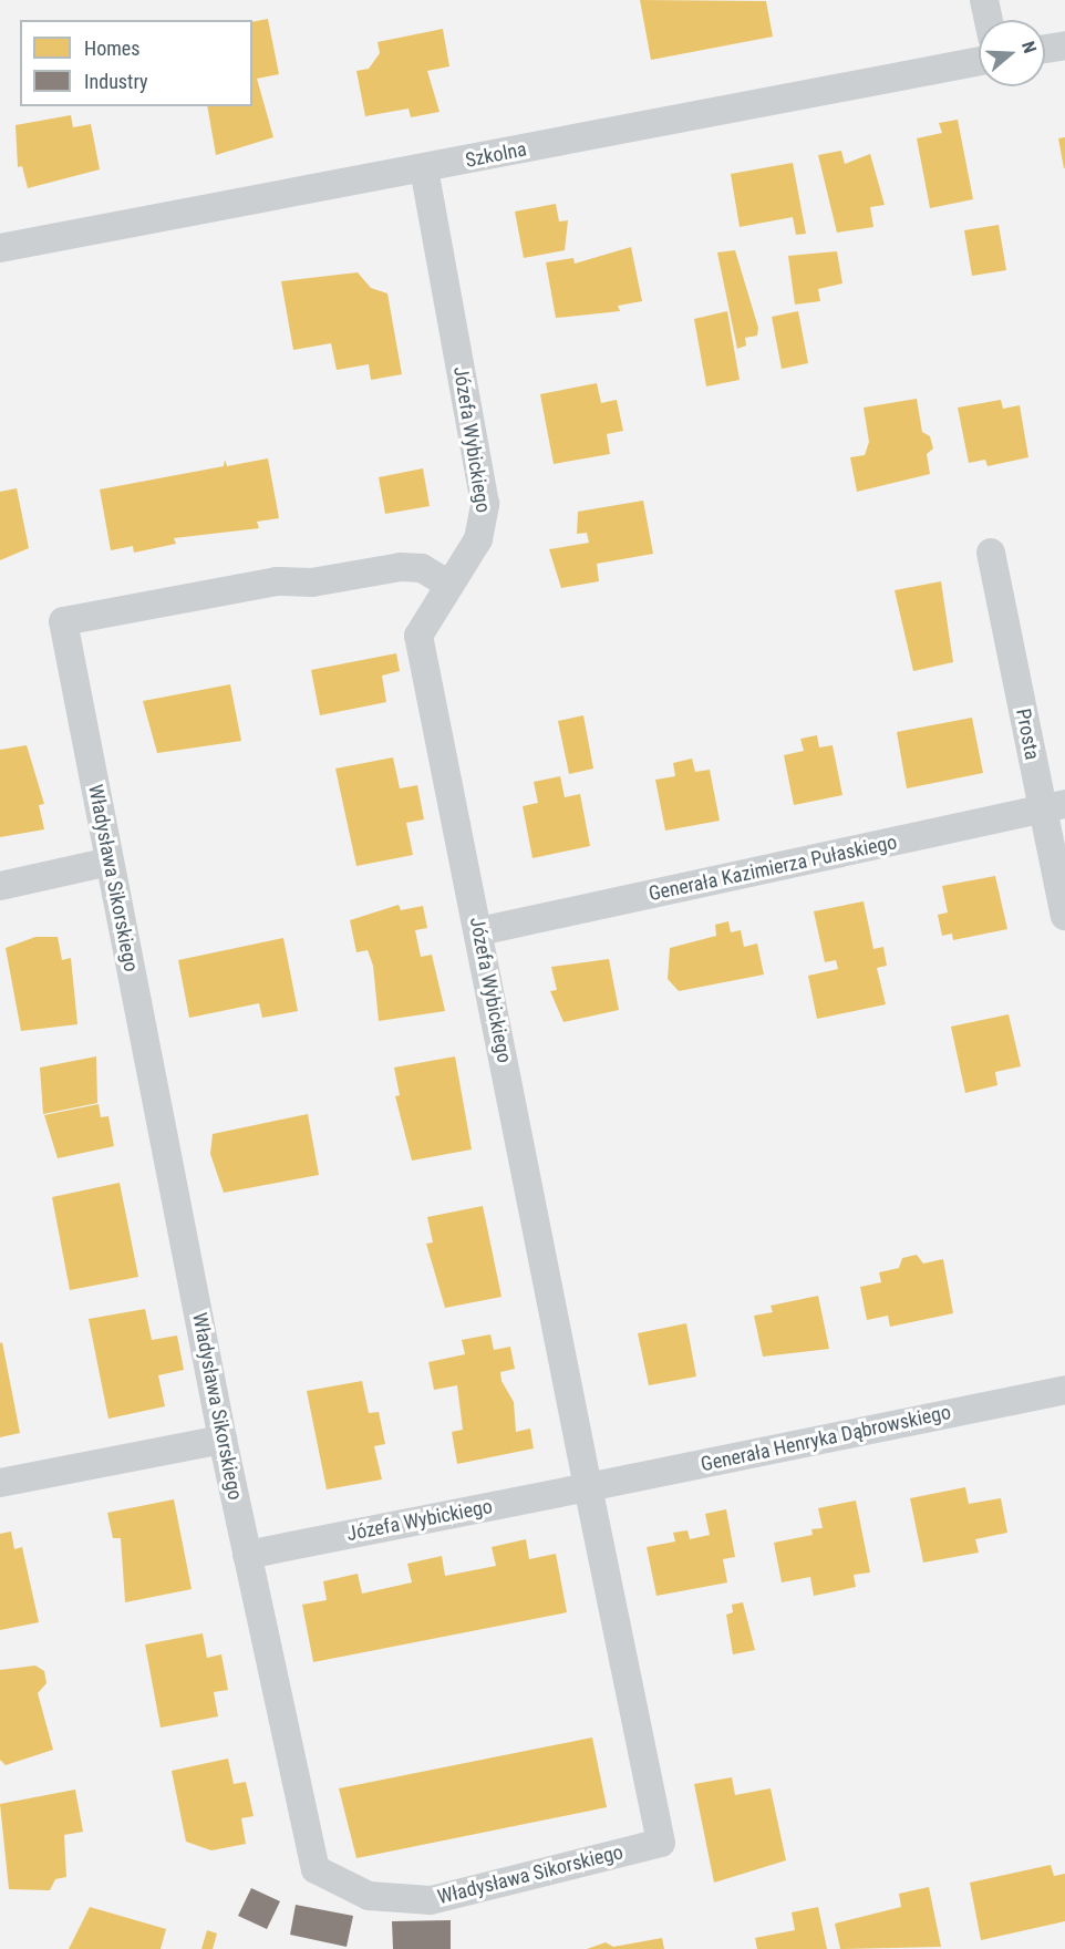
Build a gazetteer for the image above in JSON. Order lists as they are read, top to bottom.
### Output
{
  "streets": {
    "street": [
      "Szkolna",
      "Józefa Wybickiego",
      "Prosta",
      "Generała Kazimierza Pułaskiego",
      "Władysława Sikorskiego",
      "Generała Henryka Dąbrowskiego"
    ]
  },
  "crossings": [
    ["Szkolna", "Józefa Wybickiego"],
    ["Józefa Wybickiego", "Generała Kazimierza Pułaskiego"],
    ["Józefa Wybickiego", "Władysława Sikorskiego"],
    ["Józefa Wybickiego", "Generała Henryka Dąbrowskiego"],
    ["Prosta", "Generała Kazimierza Pułaskiego"],
    ["Władysława Sikorskiego", "Generała Henryka Dąbrowskiego"]
  ],
  "legend": ["Homes", "Industry"],
  "north": "right"
}
